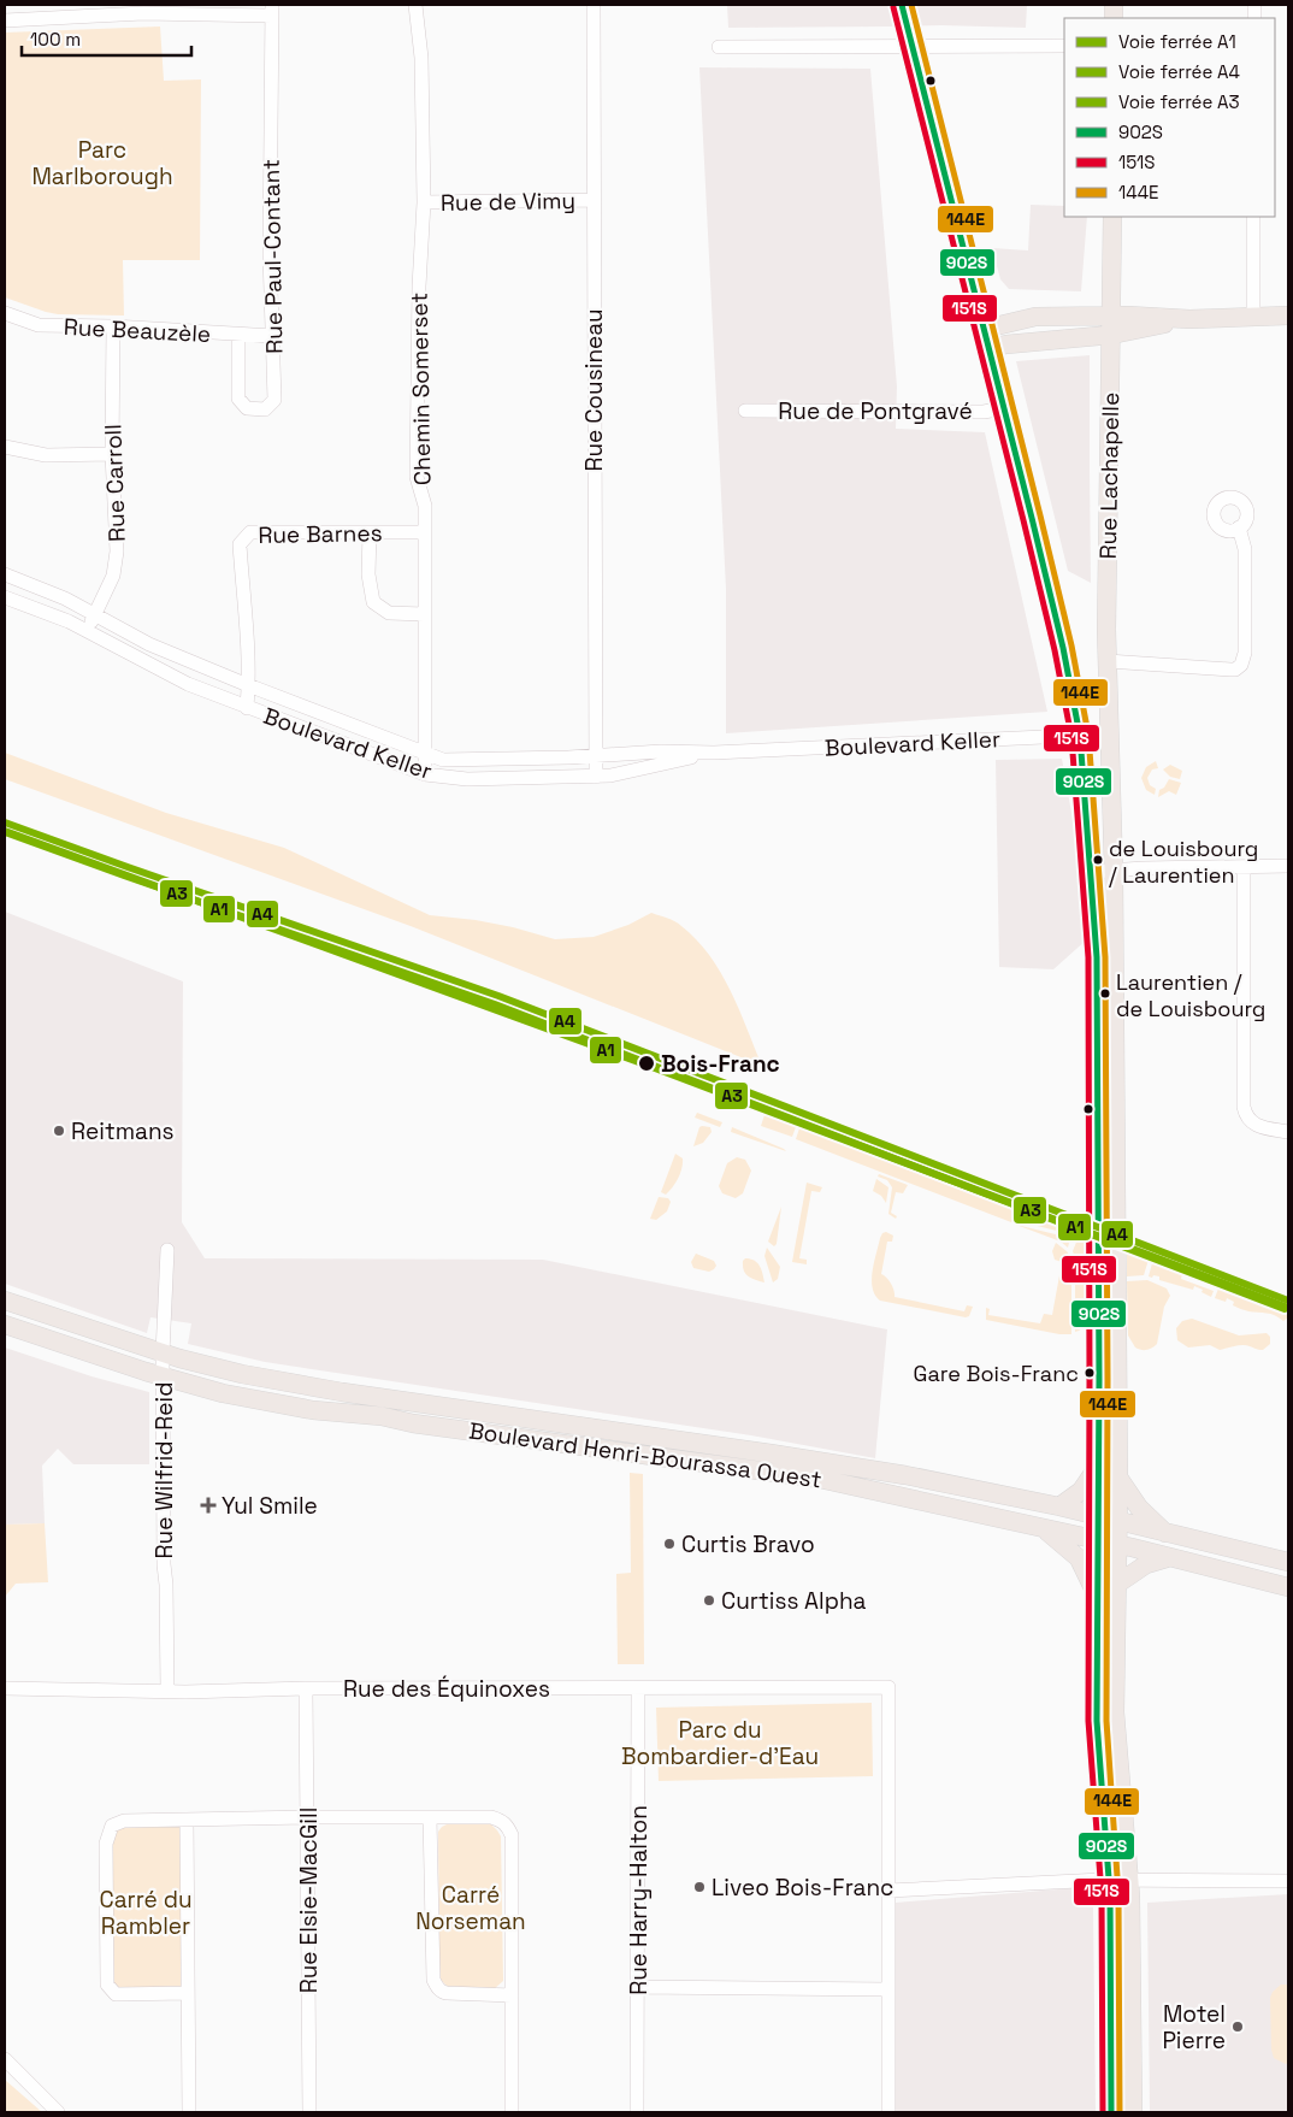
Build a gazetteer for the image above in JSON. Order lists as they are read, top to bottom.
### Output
{
  "streets": {
    "main road": ["Rue Lachapelle", "Boulevard Henri-Bourassa Ouest"],
    "street": [
      "Rue de Vimy",
      "Rue Paul-Contant",
      "Rue Beauzèle",
      "Chemin Somerset",
      "Rue Cousineau",
      "Rue de Pontgravé",
      "Rue Carroll",
      "Rue Barnes",
      "Boulevard Keller",
      "Rue Wilfrid-Reid",
      "Rue des Équinoxes",
      "Rue Elsie-MacGill",
      "Rue Harry-Halton"
    ]
  },
  "crossings": [
    ["Rue de Vimy", "Chemin Somerset"],
    ["Rue de Vimy", "Rue Cousineau"],
    ["Rue Paul-Contant", "Rue Beauzèle"],
    ["Rue Beauzèle", "Rue Carroll"],
    ["Chemin Somerset", "Rue Barnes"],
    ["Chemin Somerset", "Boulevard Keller"],
    ["Rue Cousineau", "Boulevard Keller"],
    ["Rue Lachapelle", "Boulevard Keller"],
    ["Rue Carroll", "Boulevard Keller"],
    ["Rue Barnes", "Boulevard Keller"],
    ["Boulevard Henri-Bourassa Ouest", "Rue Wilfrid-Reid"],
    ["Rue Wilfrid-Reid", "Rue des Équinoxes"],
    ["Rue des Équinoxes", "Rue Elsie-MacGill"],
    ["Rue des Équinoxes", "Rue Harry-Halton"]
  ],
  "parks": [
    "Parc Marlborough",
    "Parc du Bombardier-d'Eau",
    "Carré Norseman",
    "Carré du Rambler"
  ],
  "places": {
    "other": [
      "de Louisbourg / Laurentien",
      "Laurentien / de Louisbourg",
      "Bois-Franc",
      "Reitmans",
      "Gare Bois-Franc",
      "Curtis Bravo",
      "Curtiss Alpha",
      "Liveo Bois-Franc",
      "Motel Pierre"
    ],
    "health": ["Yul Smile"]
  },
  "lines": [
    "transit line 902S",
    "transit line 144E",
    "transit line 151S",
    "rail line A4",
    "rail line A1",
    "rail line A3"
  ],
  "legend": [
    "Voie ferrée A1",
    "Voie ferrée A4",
    "Voie ferrée A3",
    "902S",
    "151S",
    "144E"
  ],
  "scale_bar": "100 m"
}
